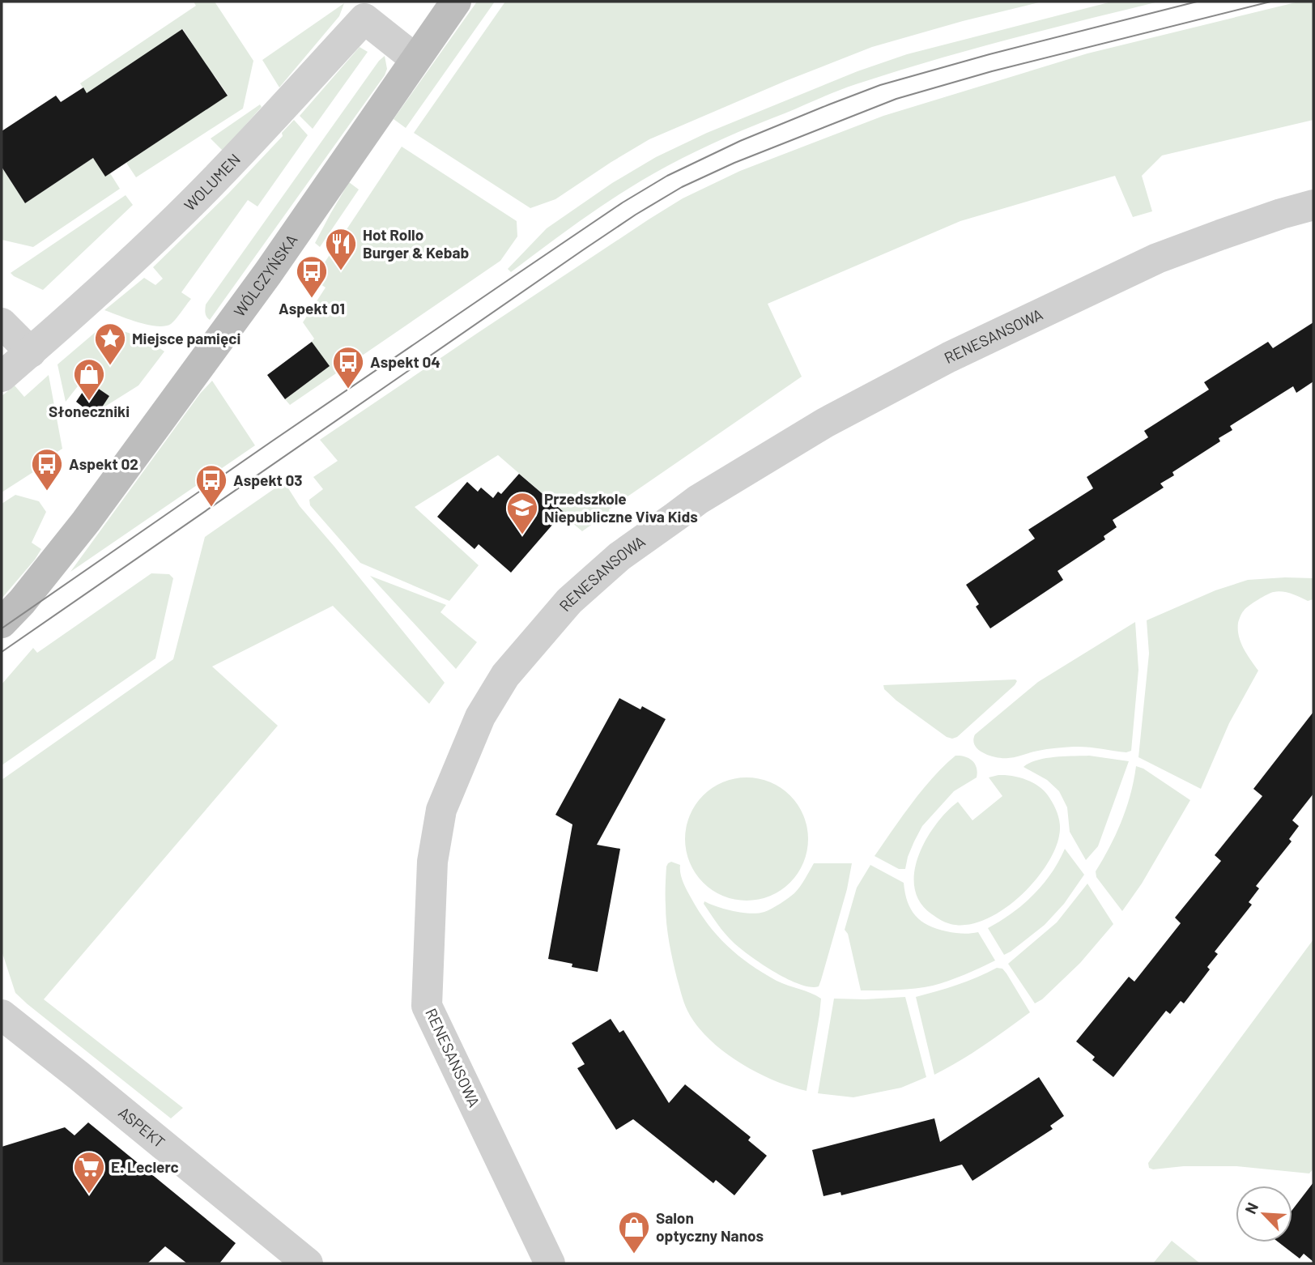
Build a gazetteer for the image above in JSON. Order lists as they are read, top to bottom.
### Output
{
  "streets": {
    "main road": ["WÓLCZYŃSKA"],
    "street": ["WOLUMEN", "RENESANSOWA", "ASPEKT"]
  },
  "crossings": [
    ["WOLUMEN", "WÓLCZYŃSKA"]
  ],
  "places": {
    "restaurant": ["Hot Rollo Burger & Kebab"],
    "bus stop": [
      "Aspekt 01",
      "Aspekt 04",
      "Aspekt 02",
      "Aspekt 03"
    ],
    "place": ["Miejsce pamięci"],
    "shop": ["Słoneczniki", "Salon optyczny Nanos"],
    "school or university": ["Przedszkole Niepubliczne Viva Kids"],
    "supermarket": ["E. Leclerc"]
  },
  "north": "top left"
}
